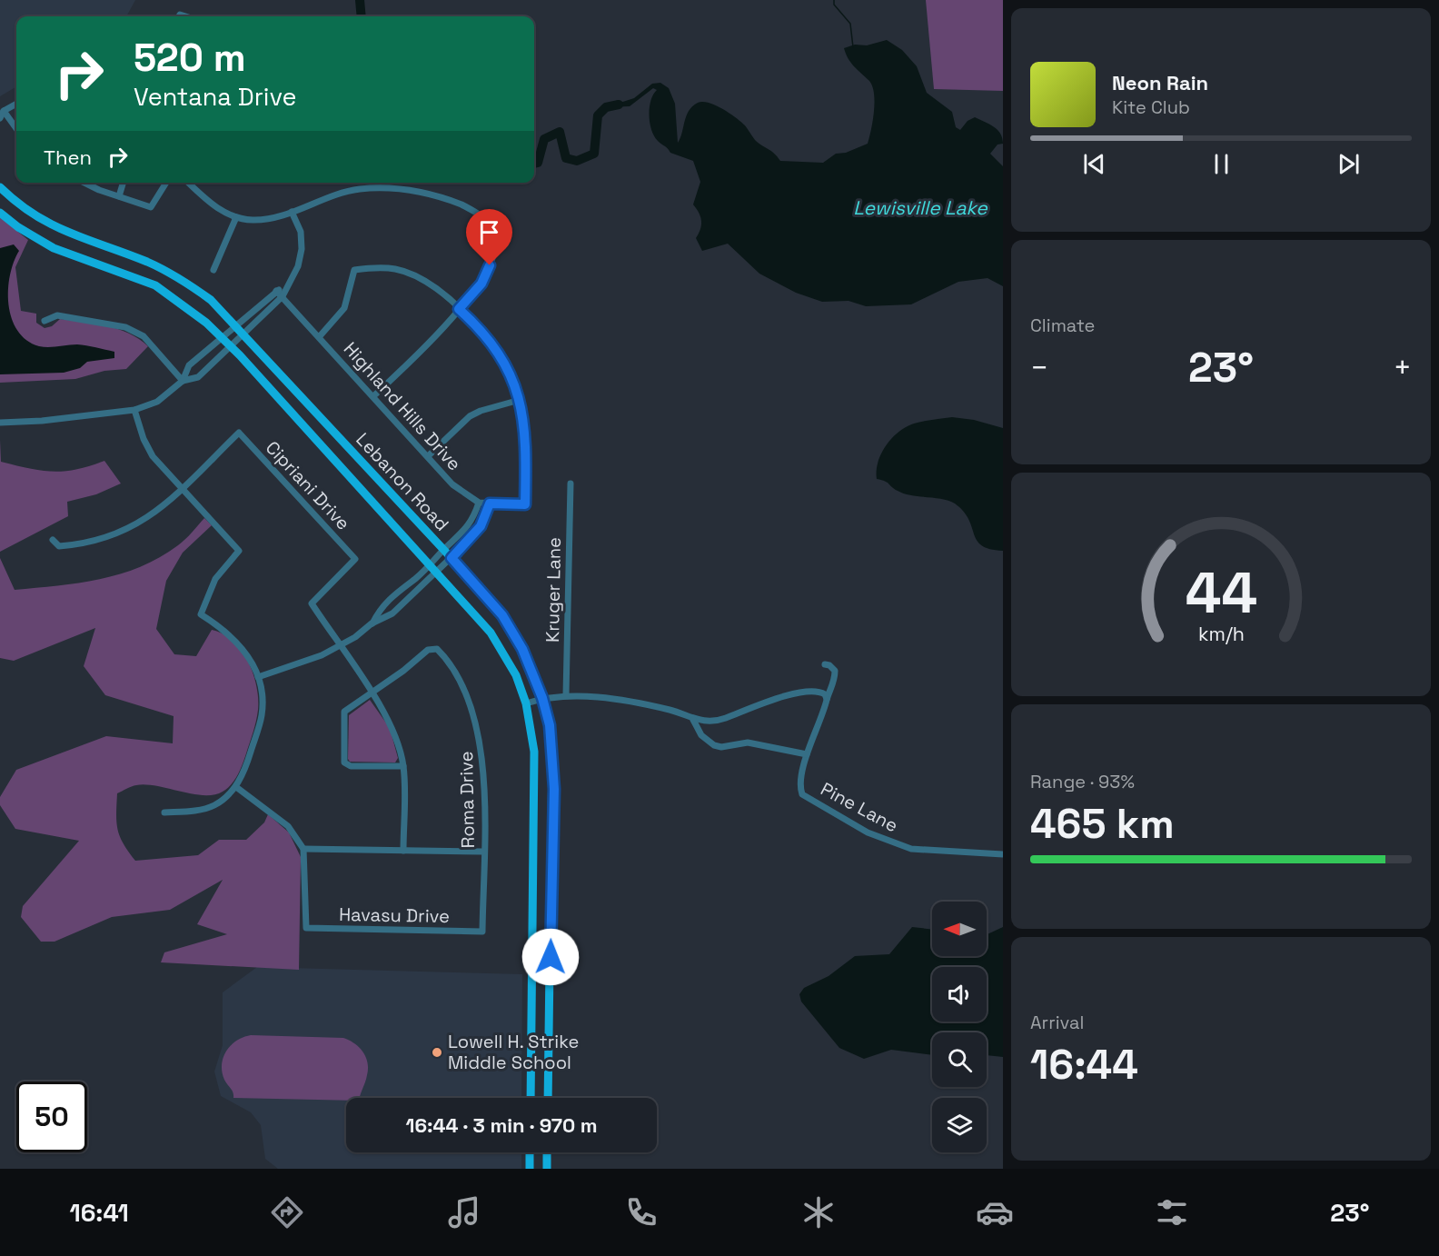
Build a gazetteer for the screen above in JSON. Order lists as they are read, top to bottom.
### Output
{
  "streets": {
    "main road": ["Lebanon Road"],
    "street": [
      "Highland Hills Drive",
      "Cipriani Drive",
      "Kruger Lane",
      "Roma Drive",
      "Pine Lane",
      "Havasu Drive"
    ]
  },
  "crossings": [
    ["Roma Drive", "Havasu Drive"]
  ],
  "water": ["Lewisville Lake"],
  "places": ["Lowell H. Strike Middle School"],
  "north": "left",
  "page": {
    "turn": ["520 m", "Ventana Drive"],
    "song": ["Neon Rain", "Kite Club"],
    "then": "Then",
    "tile": [
      "Climate",
      ["Range · 93%", "465 km"],
      ["Arrival", "16:44"]
    ],
    "heat": ["−", "23°", "+"],
    "limit": "50",
    "trip": "16:44 · 3 min · 970 m",
    "tabs": ["16:41", "23°"],
    "gauge": ["44", "km/h"]
  }
}
